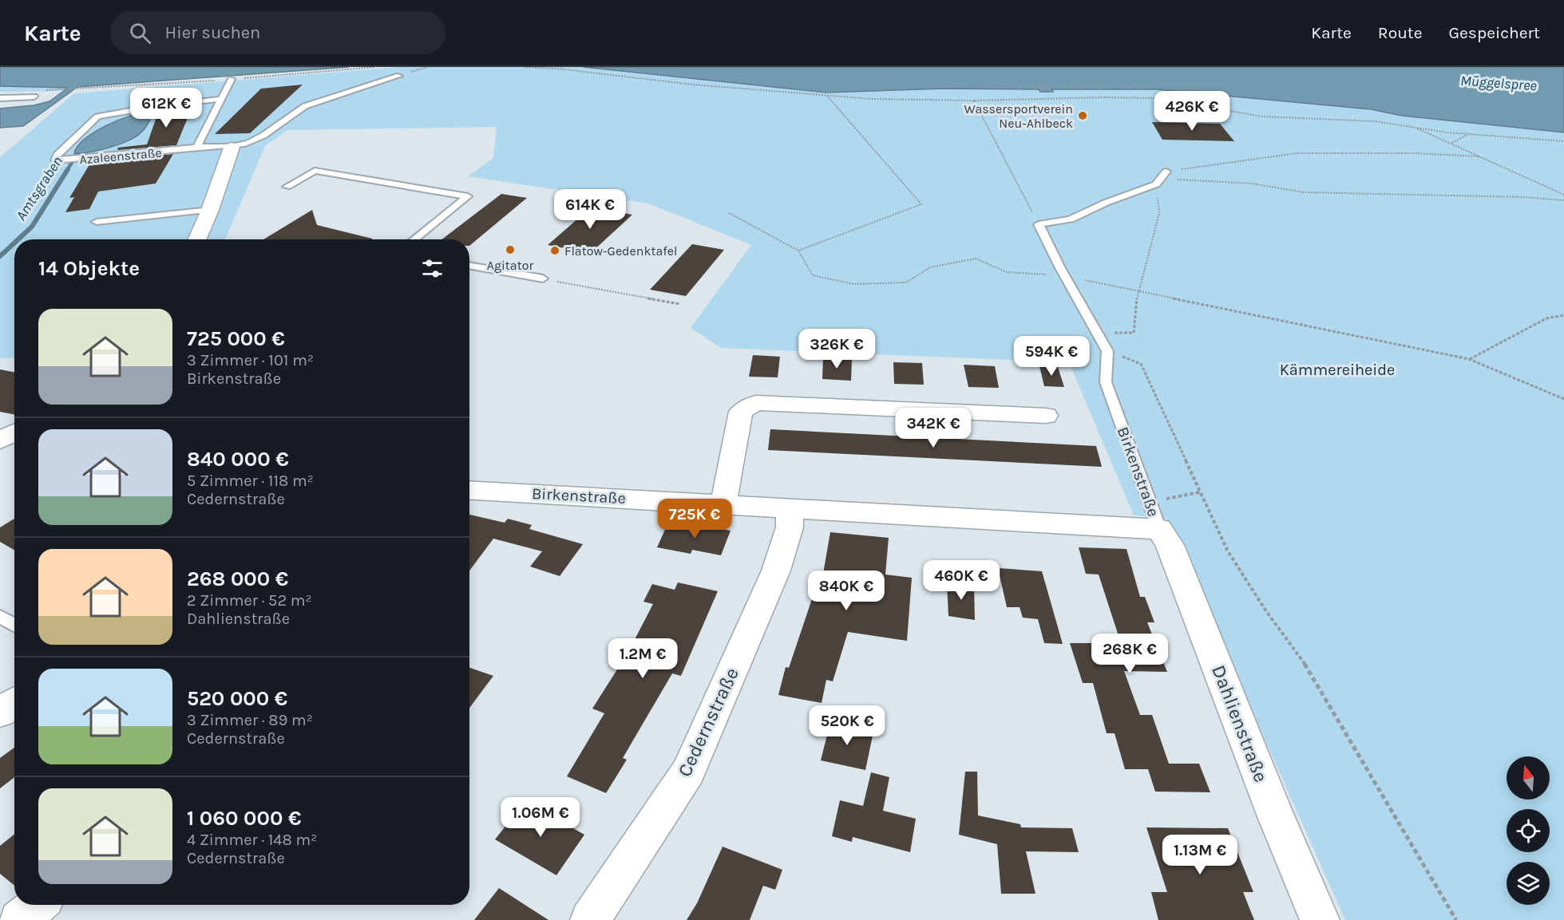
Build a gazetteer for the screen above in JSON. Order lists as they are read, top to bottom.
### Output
{
  "streets": {
    "street": ["Birkenstraße", "Cedernstraße", "Dahlienstraße"],
    "lane": ["Azaleenstraße"]
  },
  "crossings": [
    ["Birkenstraße", "Cedernstraße"],
    ["Birkenstraße", "Dahlienstraße"]
  ],
  "water": ["Müggelspree", "Amtsgraben"],
  "parks": ["Kämmereiheide"],
  "places": ["Wassersportverein Neu-Ahlbeck", "Agitator", "Flatow-Gedenktafel"],
  "north": "top",
  "page": {
    "header": "Karte",
    "search": "Hier suchen",
    "nav": ["Karte", "Route", "Gespeichert"],
    "price": [
      "612K €",
      "426K €",
      "614K €",
      "326K €",
      "594K €",
      "342K €",
      "725K €",
      "460K €",
      "840K €",
      "268K €",
      "1.2M €",
      "520K €",
      "1.06M €",
      "1.13M €"
    ],
    "heading": "14 Objekte",
    "list": [
      {
        "name": "725 000 €",
        "note": "3 Zimmer · 101 m² · Birkenstraße"
      },
      {
        "name": "840 000 €",
        "note": "5 Zimmer · 118 m² · Cedernstraße"
      },
      {
        "name": "268 000 €",
        "note": "2 Zimmer · 52 m² · Dahlienstraße"
      },
      {
        "name": "520 000 €",
        "note": "3 Zimmer · 89 m² · Cedernstraße"
      },
      {
        "name": "1 060 000 €",
        "note": "4 Zimmer · 148 m² · Cedernstraße"
      }
    ]
  }
}
